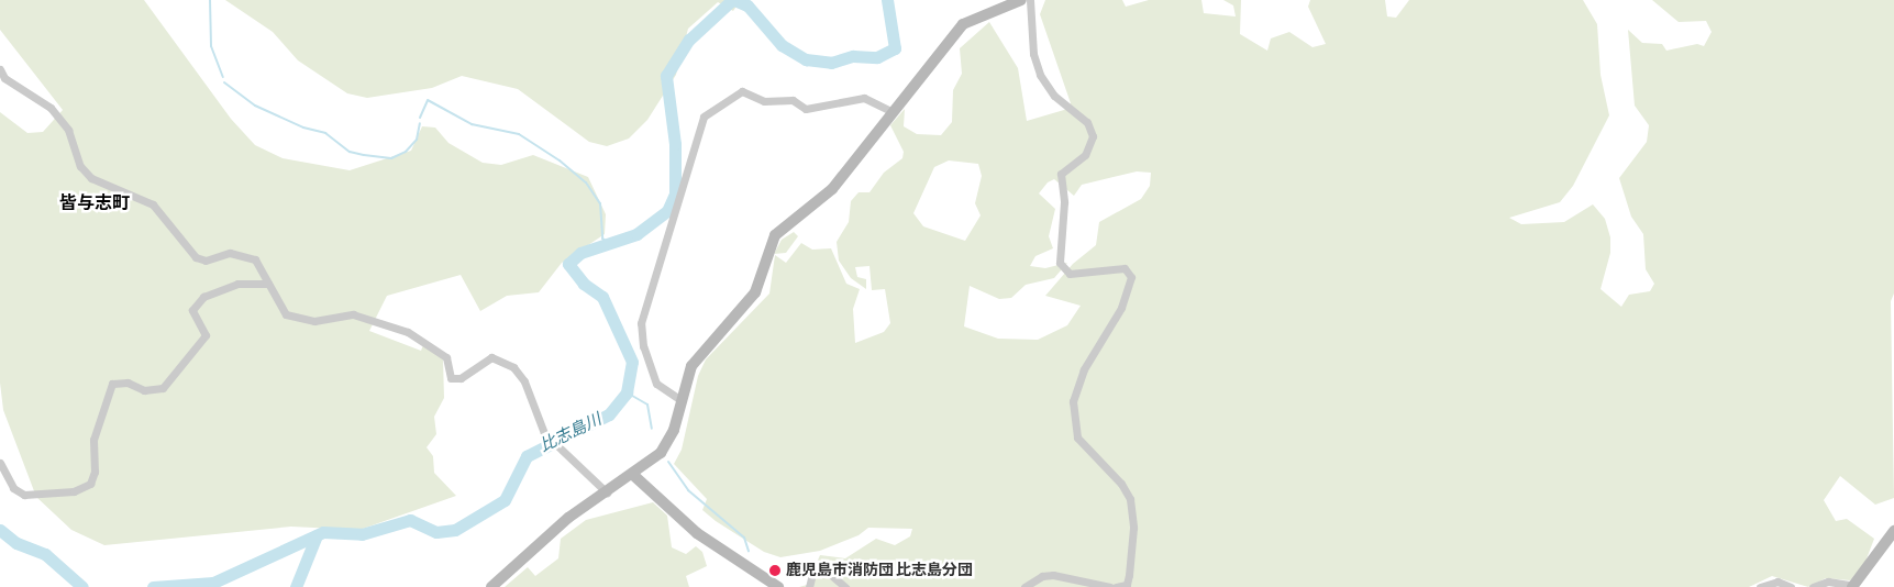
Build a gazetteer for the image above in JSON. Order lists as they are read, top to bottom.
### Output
{
  "districts": ["皆与志町"],
  "water": ["比志島川"],
  "places": ["鹿児島市消防団 比志島分団"]
}
